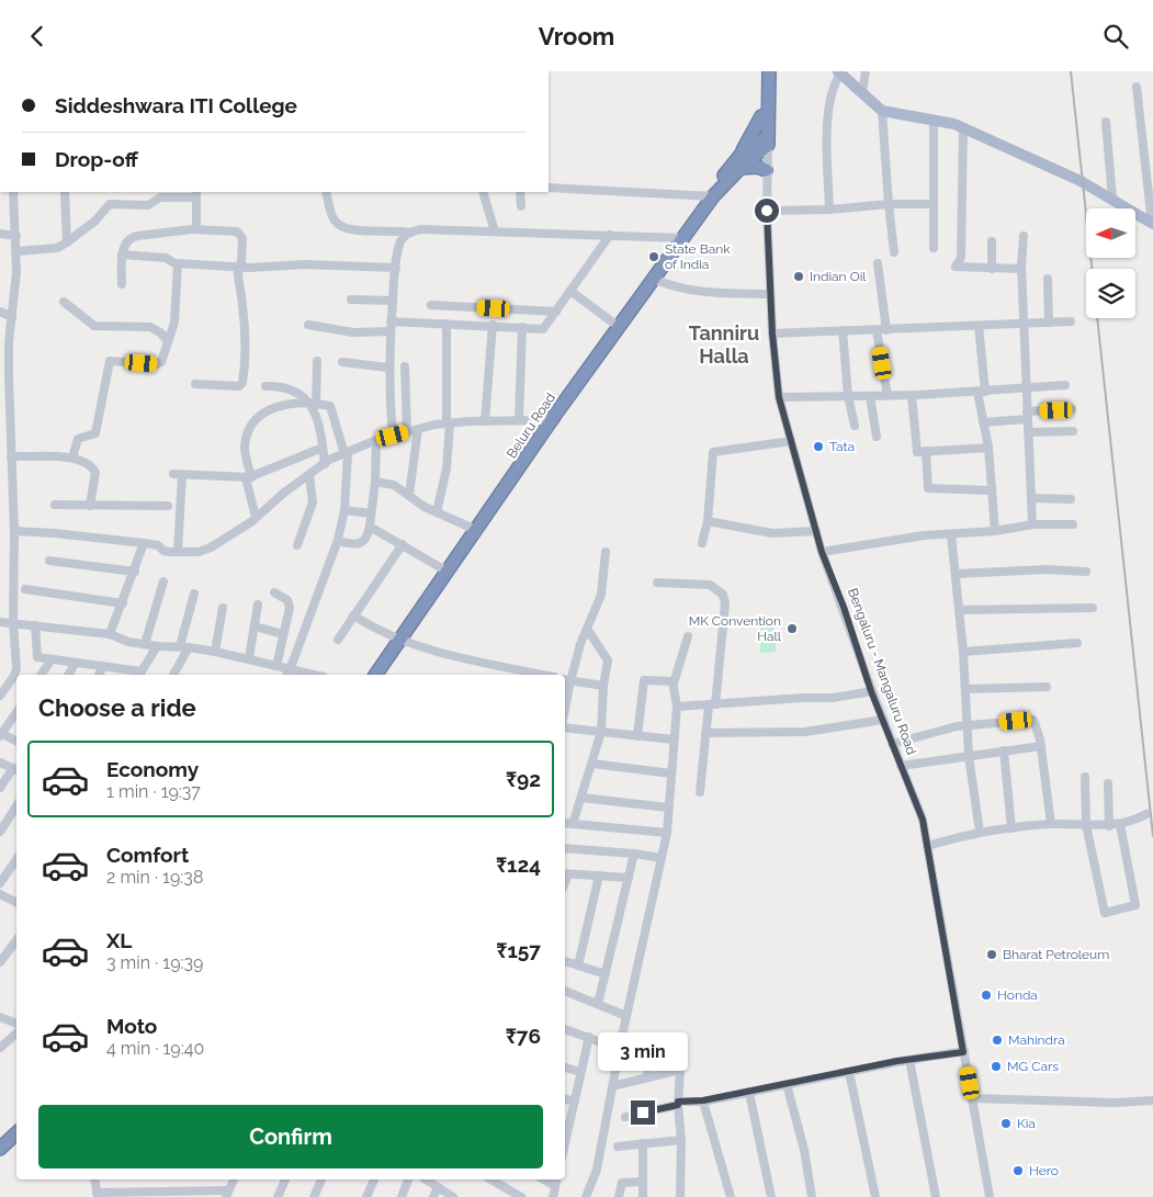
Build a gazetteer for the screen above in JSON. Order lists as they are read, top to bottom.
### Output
{
  "streets": {
    "highway": ["Beluru Road", "Bengaluru - Mangaluru Road"]
  },
  "crossings": [
    ["Beluru Road", "Bengaluru - Mangaluru Road"]
  ],
  "districts": ["Tanniru Halla"],
  "places": [
    "State Bank of India",
    "Indian Oil",
    "Tata",
    "MK Convention Hall",
    "Bharat Petroleum",
    "Honda",
    "Mahindra",
    "MG Cars",
    "Kia",
    "Hero"
  ],
  "north": "left",
  "page": {
    "header": "Vroom",
    "banner": ["Siddeshwara ITI College", "Drop-off"],
    "heading": "Choose a ride",
    "list": [
      {
        "name": "Economy",
        "note": "1 min · 19:37",
        "value": "₹92"
      },
      {
        "name": "Comfort",
        "note": "2 min · 19:38",
        "value": "₹124"
      },
      {
        "name": "XL",
        "note": "3 min · 19:39",
        "value": "₹157"
      },
      {
        "name": "Moto",
        "note": "4 min · 19:40",
        "value": "₹76"
      }
    ],
    "bubble": "3 min",
    "buttons": "Confirm"
  }
}
